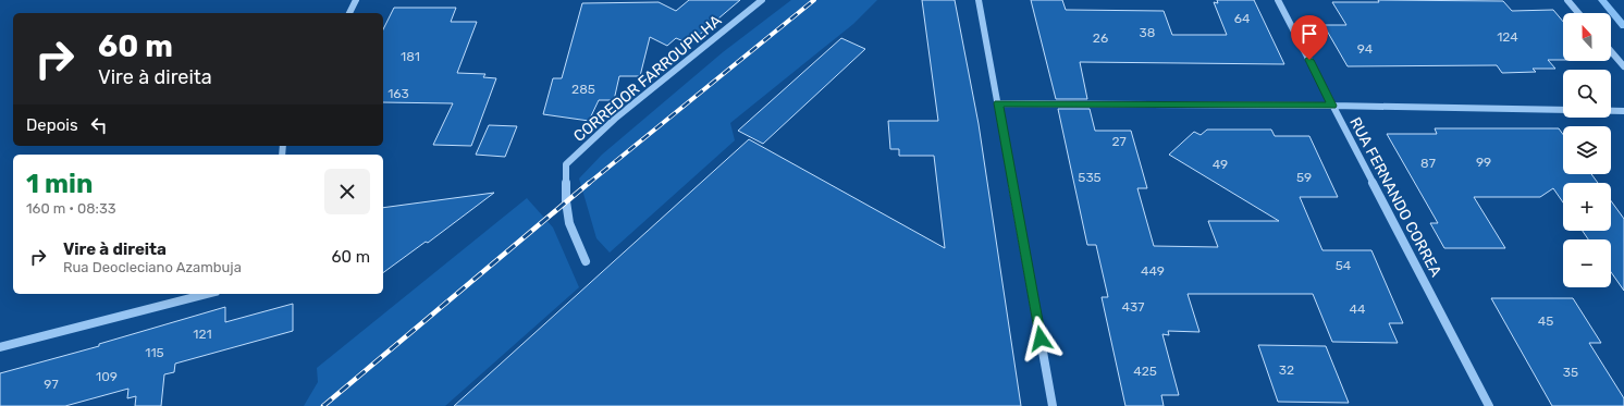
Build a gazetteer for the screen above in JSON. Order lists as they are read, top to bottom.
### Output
{
  "streets": {
    "street": ["CORREDOR FARROUPILHA", "RUA FERNANDO CORREA"]
  },
  "house_numbers": [
    "64",
    "38",
    "124",
    "26",
    "94",
    "181",
    "285",
    "163",
    "27",
    "99",
    "87",
    "49",
    "535",
    "59",
    "54",
    "449",
    "437",
    "44",
    "45",
    "121",
    "115",
    "32",
    "425",
    "35",
    "109",
    "97"
  ],
  "north": "top",
  "page": {
    "map_buttons": ["+", "−"],
    "turn": ["60 m", "Vire à direita"],
    "then": "Depois",
    "heading": ["1 min", "160 m · 08:33"],
    "list": [
      {
        "name": "Vire à direita",
        "note": "Rua Deocleciano Azambuja",
        "value": "60 m"
      }
    ]
  }
}
